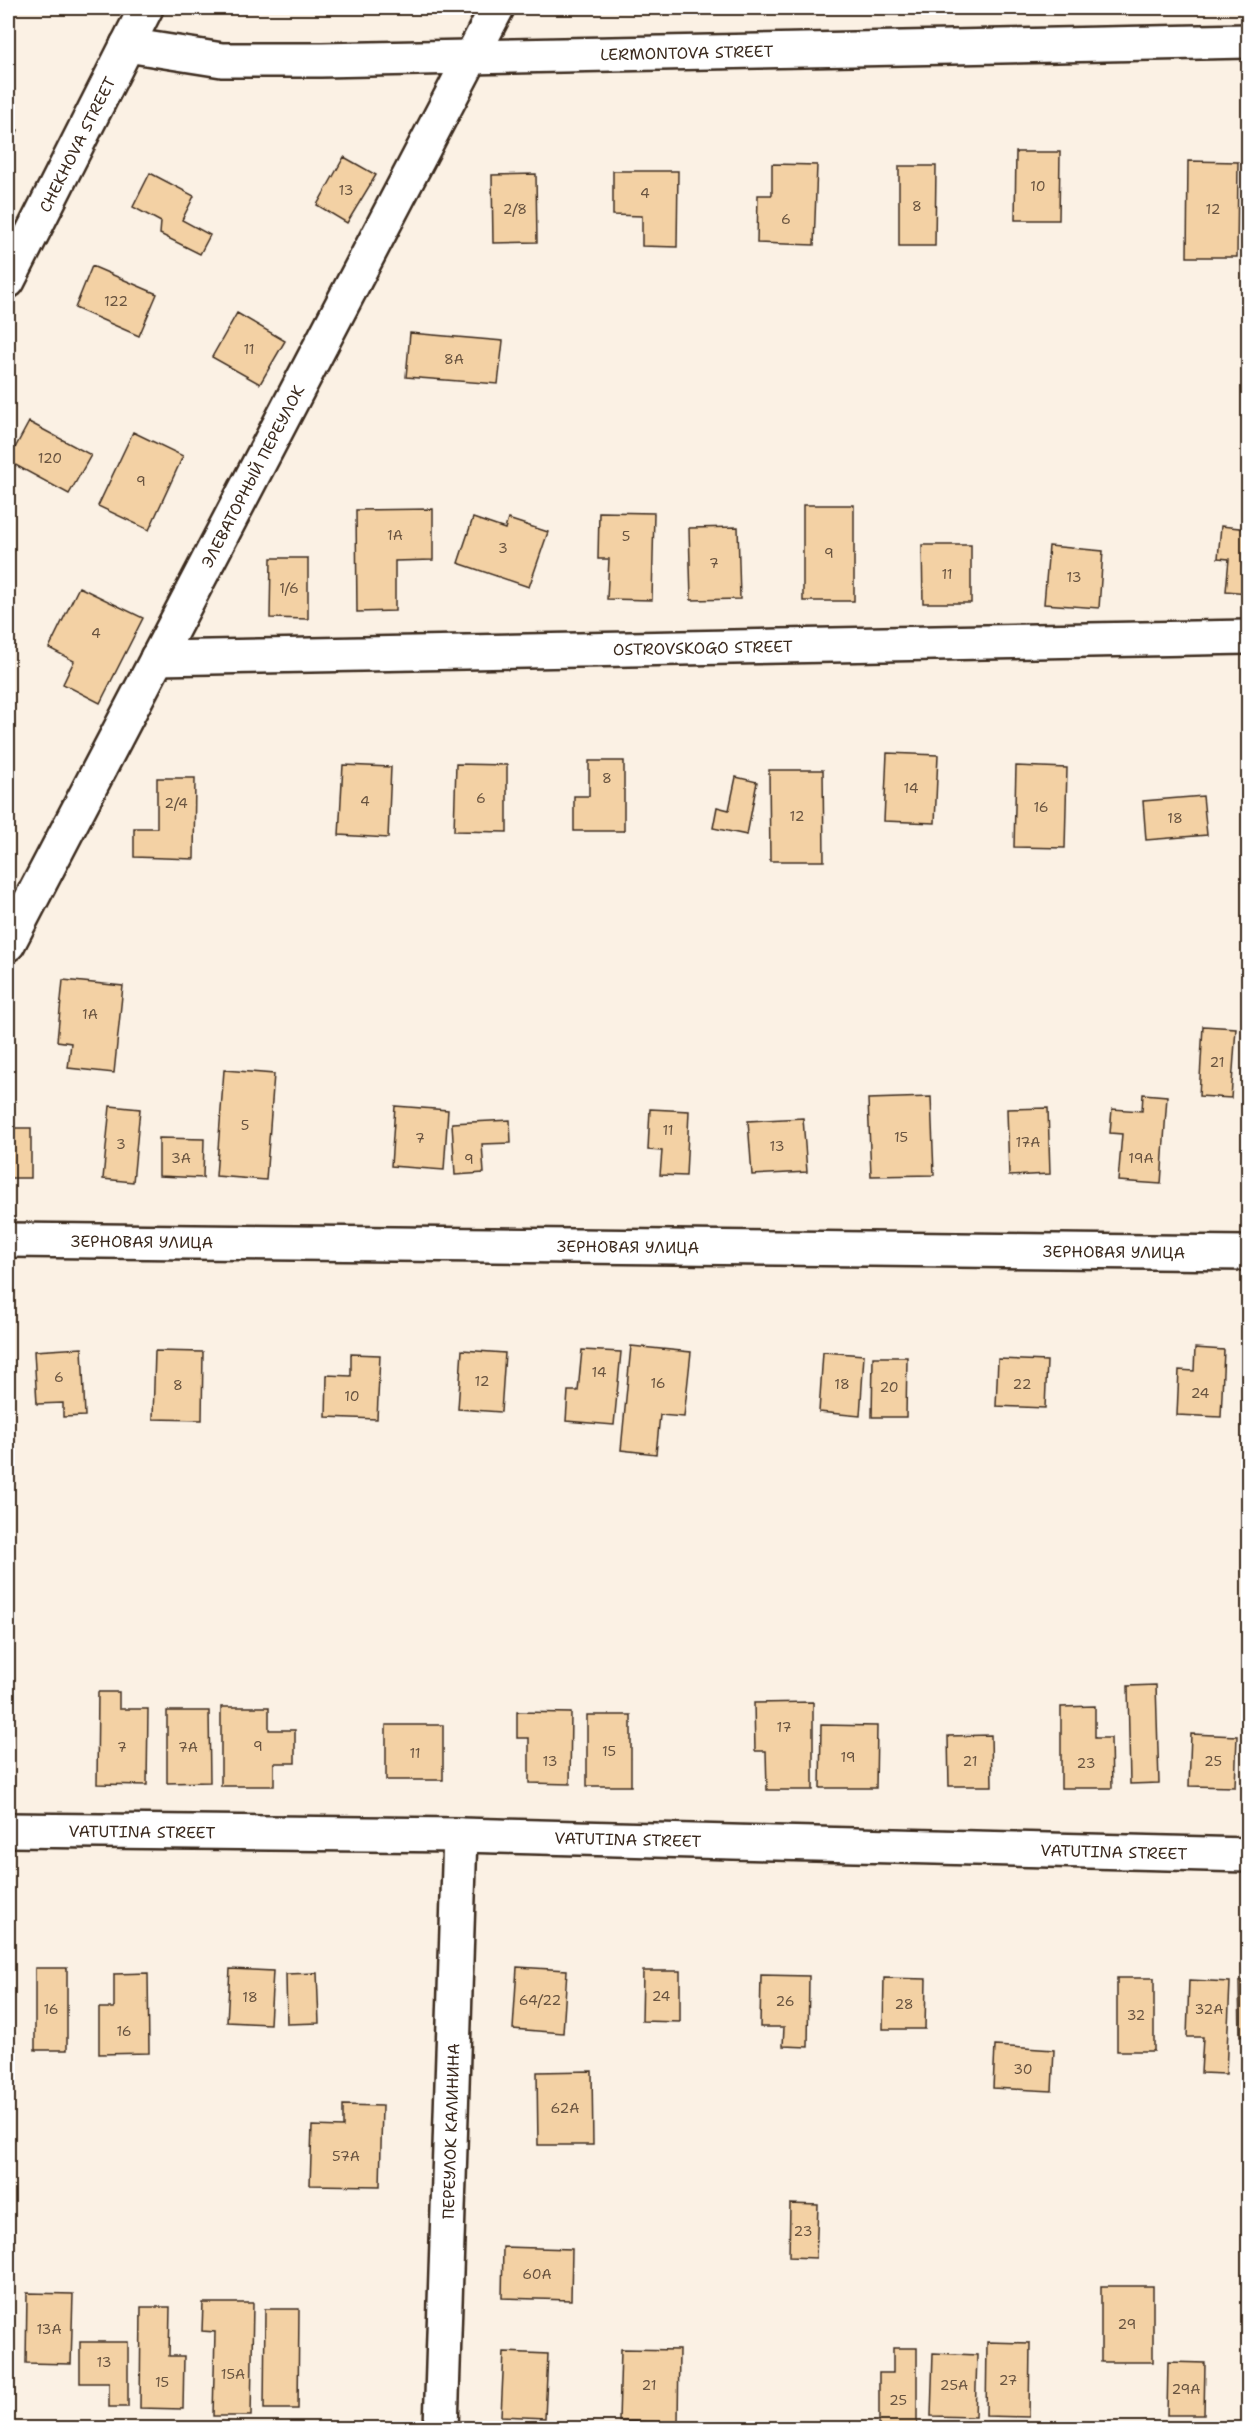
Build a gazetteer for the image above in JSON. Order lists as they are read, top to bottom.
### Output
{
  "streets": {
    "street": [
      "LERMONTOVA STREET",
      "CHEKHOVA STREET",
      "ЭЛЕВАТОРНЫЙ ПЕРЕУЛОК",
      "OSTROVSKOGO STREET",
      "ЗЕРНОВАЯ УЛИЦА",
      "VATUTINA STREET",
      "ПЕРЕУЛОК КАЛИНИНА"
    ]
  },
  "crossings": [
    ["LERMONTOVA STREET", "CHEKHOVA STREET"],
    ["LERMONTOVA STREET", "ЭЛЕВАТОРНЫЙ ПЕРЕУЛОК"],
    ["ЭЛЕВАТОРНЫЙ ПЕРЕУЛОК", "OSTROVSKOGO STREET"],
    ["VATUTINA STREET", "ПЕРЕУЛОК КАЛИНИНА"]
  ],
  "house_numbers": [
    "10",
    "13",
    "4",
    "8",
    "2/8",
    "12",
    "6",
    "122",
    "11",
    "8А",
    "120",
    "9",
    "1А",
    "5",
    "3",
    "9",
    "7",
    "11",
    "13",
    "1/6",
    "4",
    "8",
    "14",
    "6",
    "4",
    "2/4",
    "16",
    "12",
    "18",
    "1А",
    "21",
    "5",
    "11",
    "15",
    "7",
    "17А",
    "3",
    "13",
    "3А",
    "19А",
    "9",
    "14",
    "6",
    "12",
    "16",
    "18",
    "22",
    "8",
    "20",
    "24",
    "10",
    "17",
    "9",
    "7",
    "7А",
    "15",
    "11",
    "19",
    "13",
    "21",
    "25",
    "23",
    "24",
    "18",
    "64/22",
    "26",
    "28",
    "16",
    "32А",
    "32",
    "16",
    "30",
    "62А",
    "57А",
    "23",
    "60А",
    "29",
    "13А",
    "13",
    "15А",
    "27",
    "15",
    "21",
    "25А",
    "29А",
    "25"
  ]
}
